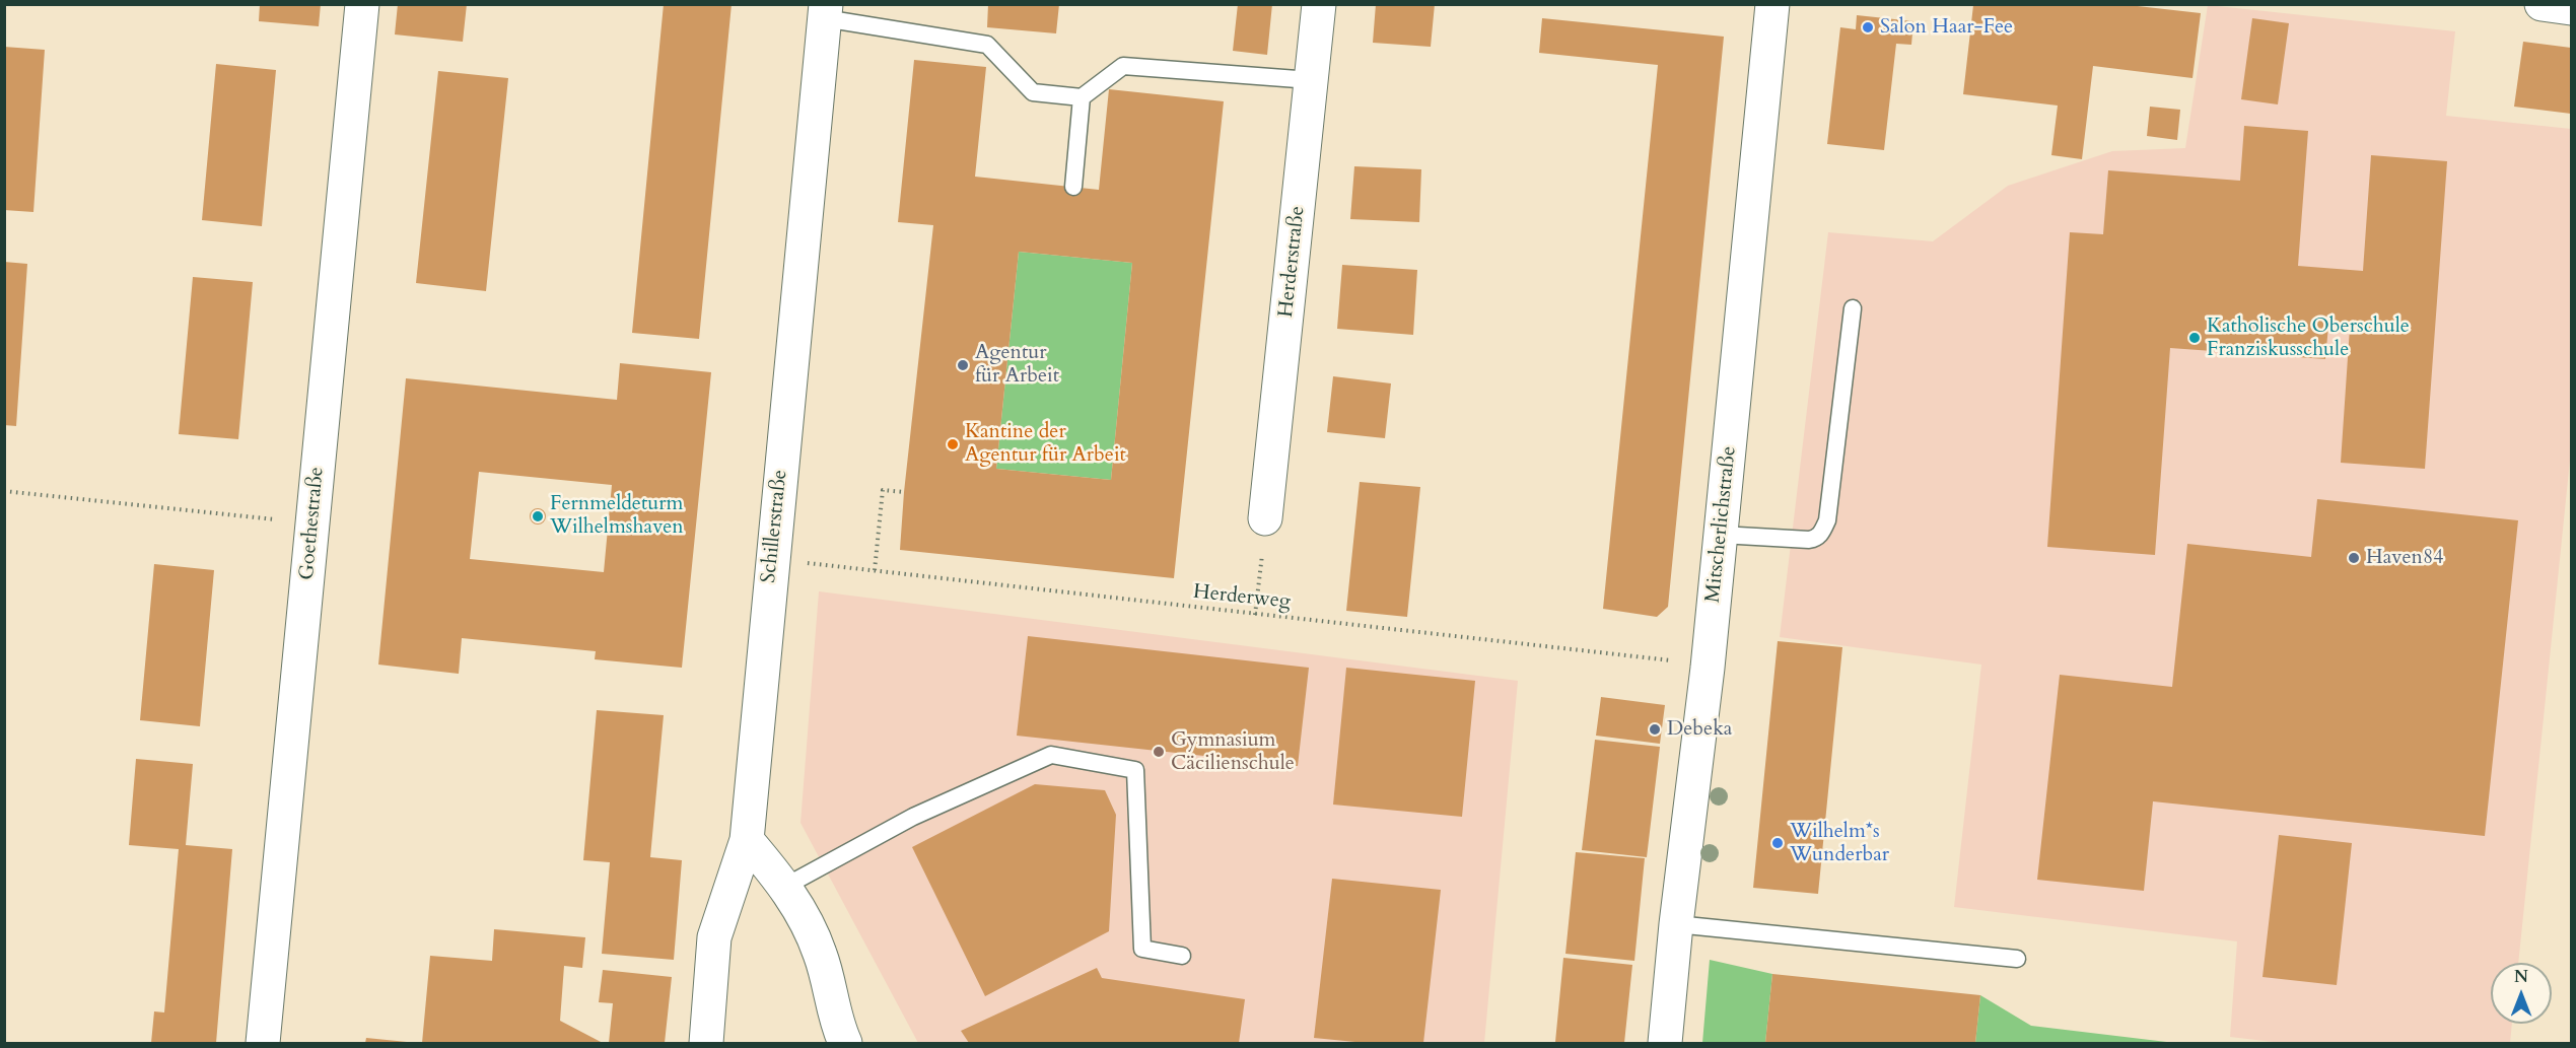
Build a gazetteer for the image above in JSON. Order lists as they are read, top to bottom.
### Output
{
  "streets": {
    "street": [
      "Herderstraße",
      "Goethestraße",
      "Mitscherlichstraße",
      "Schillerstraße"
    ],
    "path": ["Herderweg"]
  },
  "crossings": [
    ["Mitscherlichstraße", "Herderweg"],
    ["Schillerstraße", "Herderweg"]
  ],
  "places": [
    "Salon Haar-Fee",
    "Katholische Oberschule Franziskusschule",
    "Agentur für Arbeit",
    "Kantine der Agentur für Arbeit",
    "Fernmeldeturm Wilhelmshaven",
    "Haven84",
    "Debeka",
    "Gymnasium Cäcilienschule",
    "Wilhelm*s Wunderbar"
  ],
  "north": "top"
}
